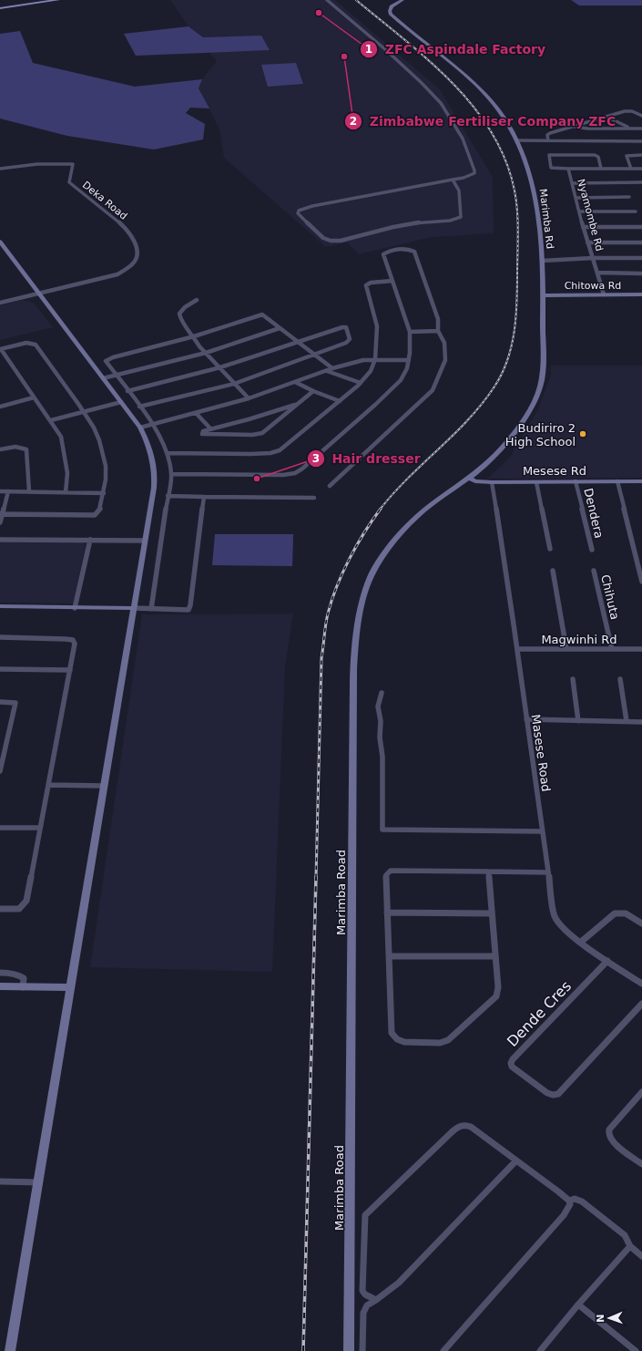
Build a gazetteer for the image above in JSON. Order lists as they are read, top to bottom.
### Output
{
  "streets": {
    "street": [
      "Deka Road",
      "Nyamombe Rd",
      "Marimba Rd",
      "Chitowa Rd",
      "Mesese Rd",
      "Dendera",
      "Chihuta",
      "Magwinhi Rd",
      "Masese Road",
      "Marimba Road",
      "Dende Cres"
    ]
  },
  "crossings": [
    ["Nyamombe Rd", "Chitowa Rd"],
    ["Marimba Rd", "Chitowa Rd"],
    ["Marimba Rd", "Mesese Rd"],
    ["Marimba Rd", "Marimba Road"],
    ["Mesese Rd", "Dendera"],
    ["Mesese Rd", "Masese Road"],
    ["Mesese Rd", "Marimba Road"],
    ["Chihuta", "Magwinhi Rd"],
    ["Magwinhi Rd", "Masese Road"],
    ["Masese Road", "Dende Cres"]
  ],
  "places": [
    "ZFC Aspindale Factory",
    "Zimbabwe Fertiliser Company ZFC",
    "Budiriro 2 High School",
    "Hair dresser"
  ],
  "north": "left"
}
